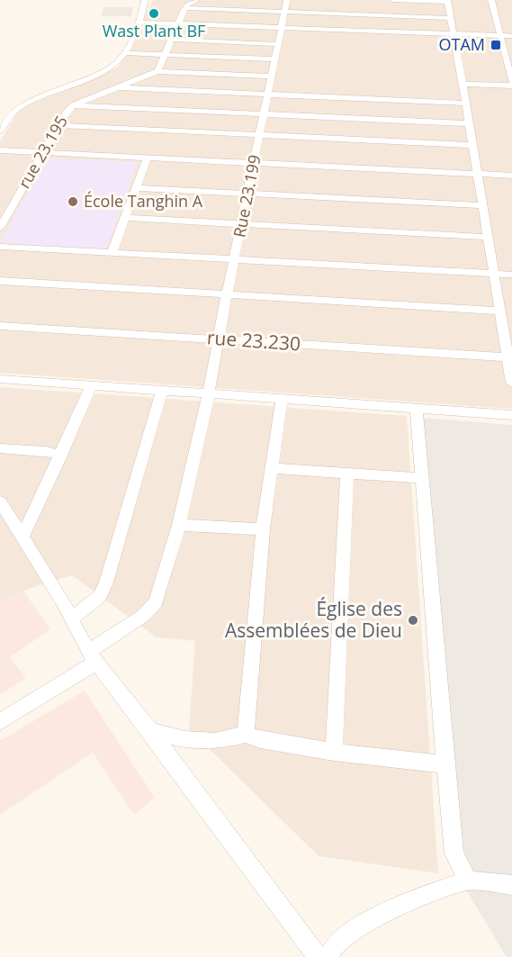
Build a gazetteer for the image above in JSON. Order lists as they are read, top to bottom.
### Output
{
  "streets": {
    "street": ["rue 23.195", "Rue 23.199", "rue 23.230"]
  },
  "crossings": [
    ["Rue 23.199", "rue 23.230"]
  ],
  "places": {
    "other": ["Wast Plant BF", "École Tanghin A", "Église des Assemblées de Dieu"],
    "transit": ["OTAM"]
  }
}
